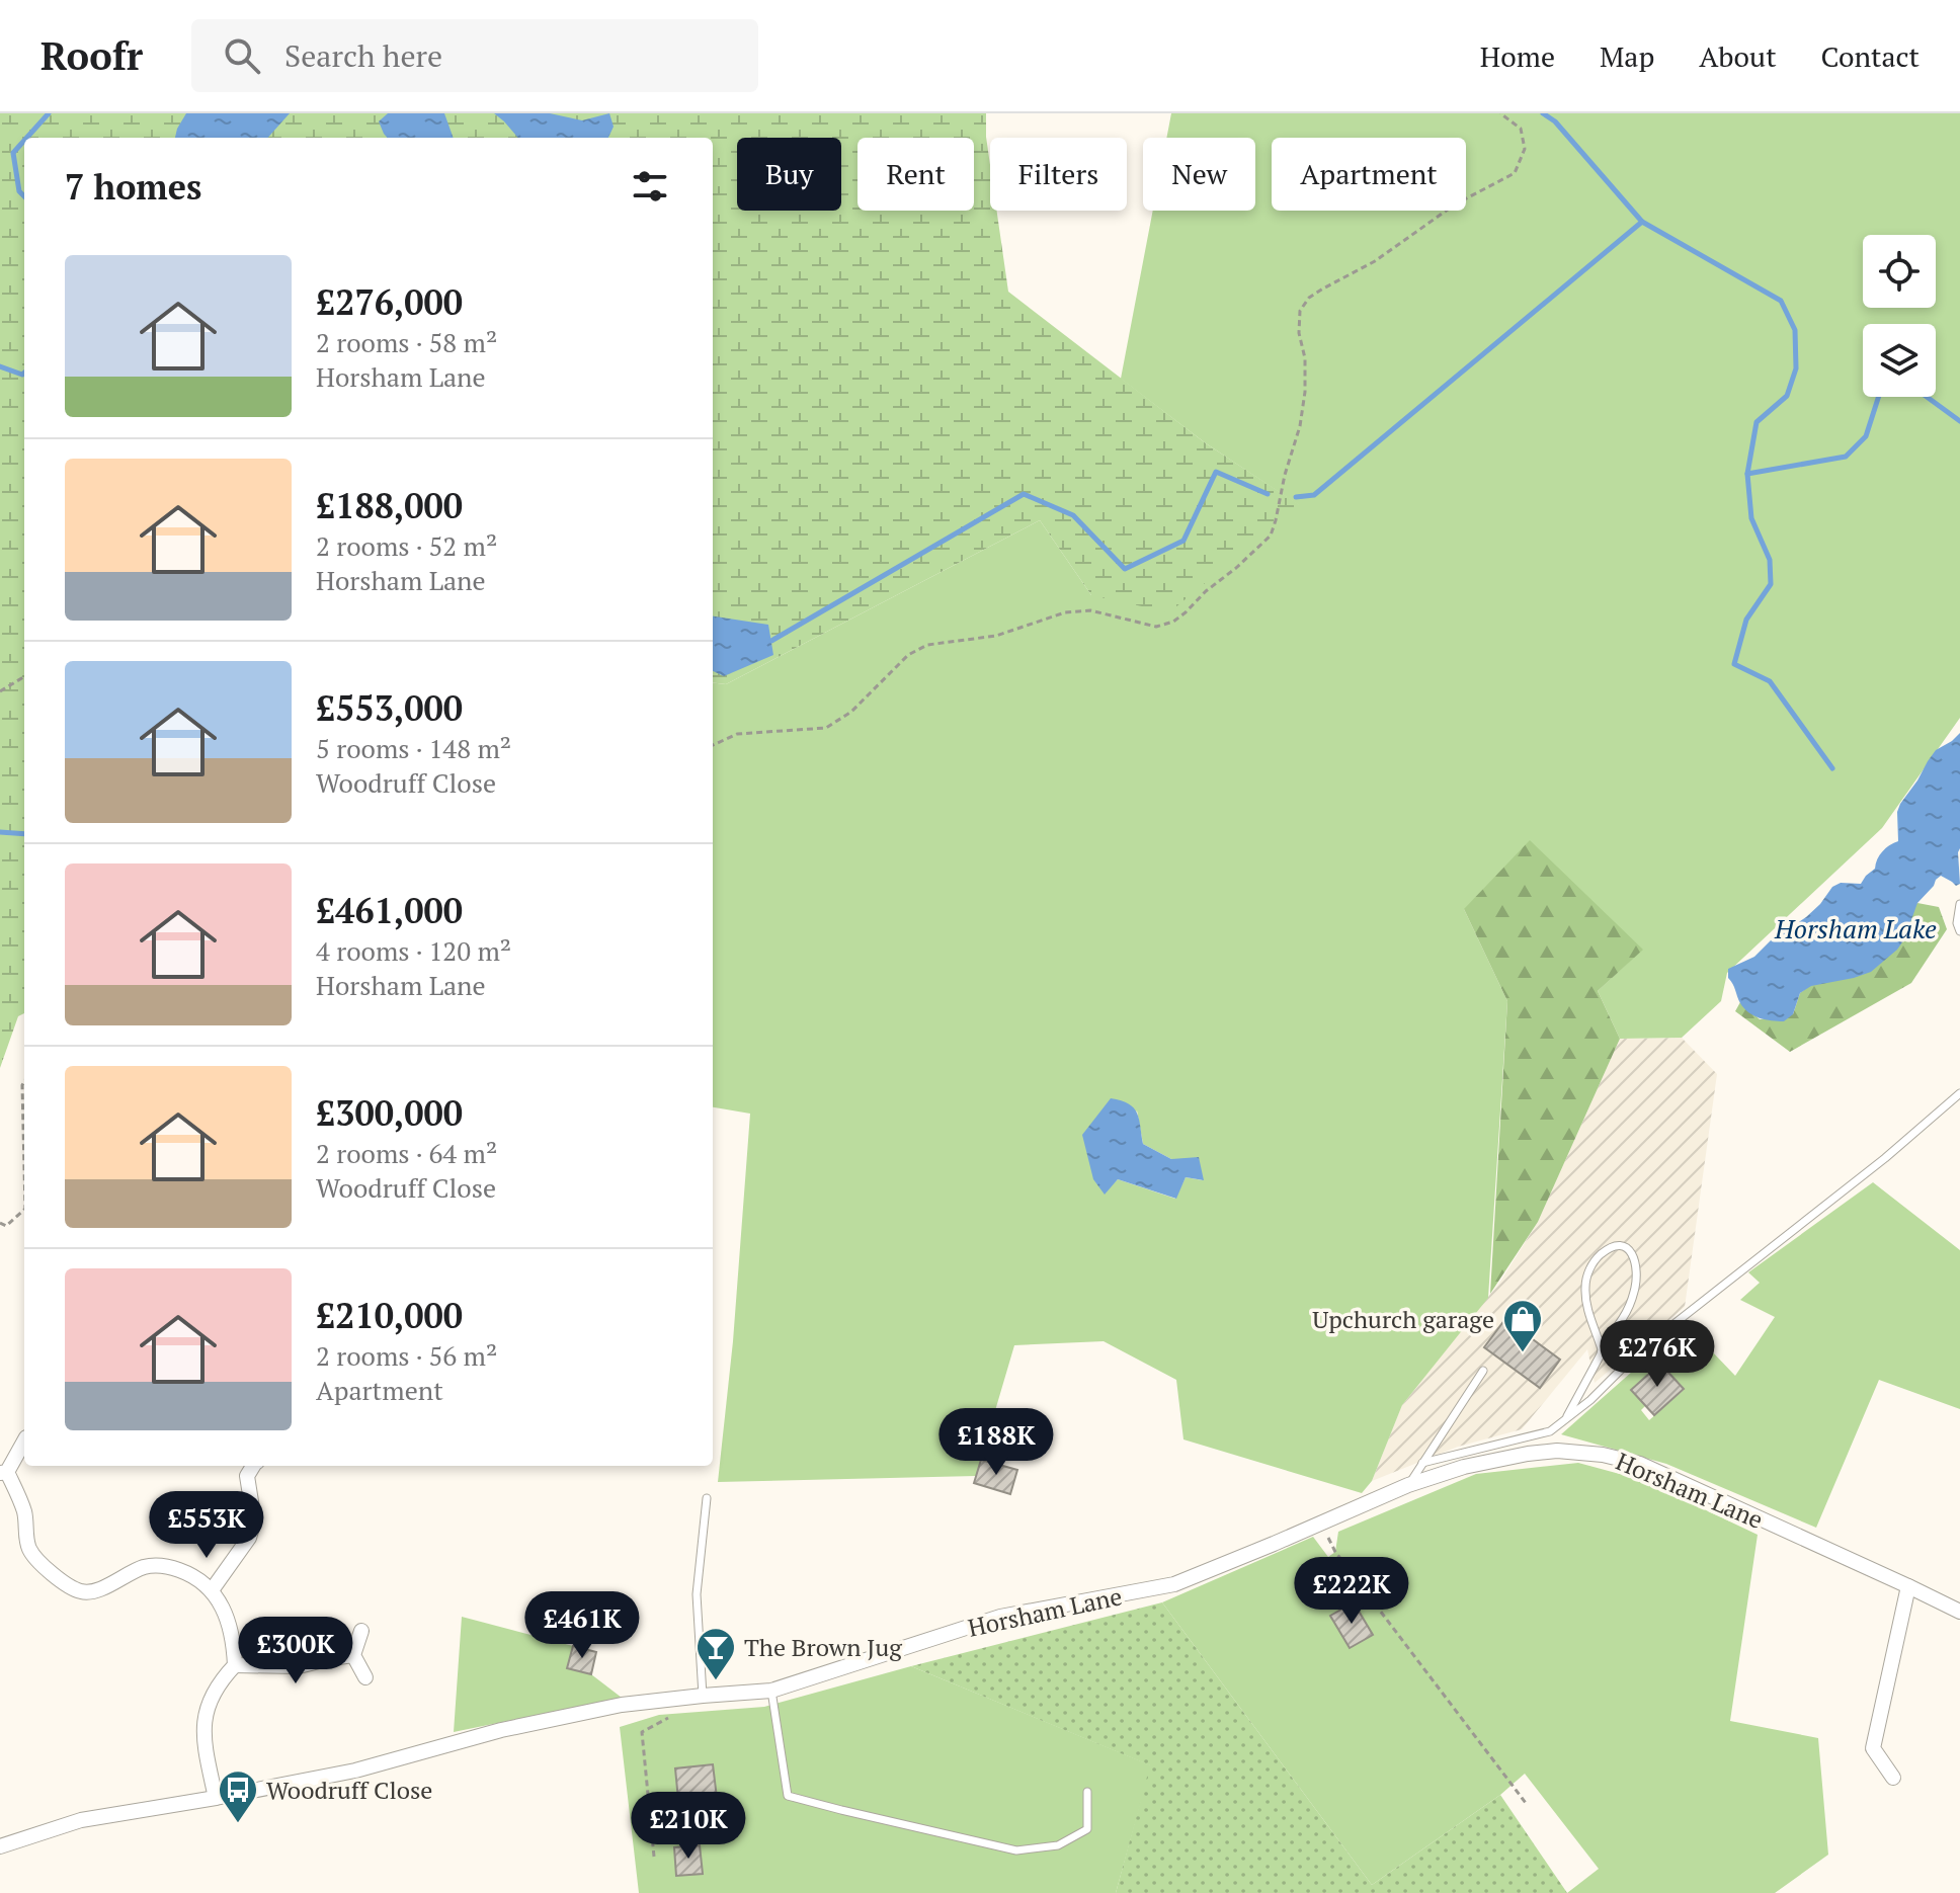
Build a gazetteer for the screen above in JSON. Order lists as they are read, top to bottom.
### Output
{
  "streets": {
    "street": ["Horsham Lane"]
  },
  "water": ["Horsham Lake"],
  "places": {
    "shop": ["Upchurch garage"],
    "bar": ["The Brown Jug"],
    "bus stop": ["Woodruff Close"]
  },
  "page": {
    "header": "Roofr",
    "search": "Search here",
    "nav": [
      "Home",
      "Map",
      "About",
      "Contact"
    ],
    "chip": [
      "Buy",
      "Rent",
      "Filters",
      "New",
      "Apartment"
    ],
    "heading": "7 homes",
    "list": [
      {
        "name": "£276,000",
        "note": "2 rooms · 58 m² · Horsham Lane"
      },
      {
        "name": "£188,000",
        "note": "2 rooms · 52 m² · Horsham Lane"
      },
      {
        "name": "£553,000",
        "note": "5 rooms · 148 m² · Woodruff Close"
      },
      {
        "name": "£461,000",
        "note": "4 rooms · 120 m² · Horsham Lane"
      },
      {
        "name": "£300,000",
        "note": "2 rooms · 64 m² · Woodruff Close"
      },
      {
        "name": "£210,000",
        "note": "2 rooms · 56 m² · Apartment"
      }
    ],
    "price": [
      "£276K",
      "£188K",
      "£553K",
      "£222K",
      "£461K",
      "£300K",
      "£210K"
    ]
  }
}
